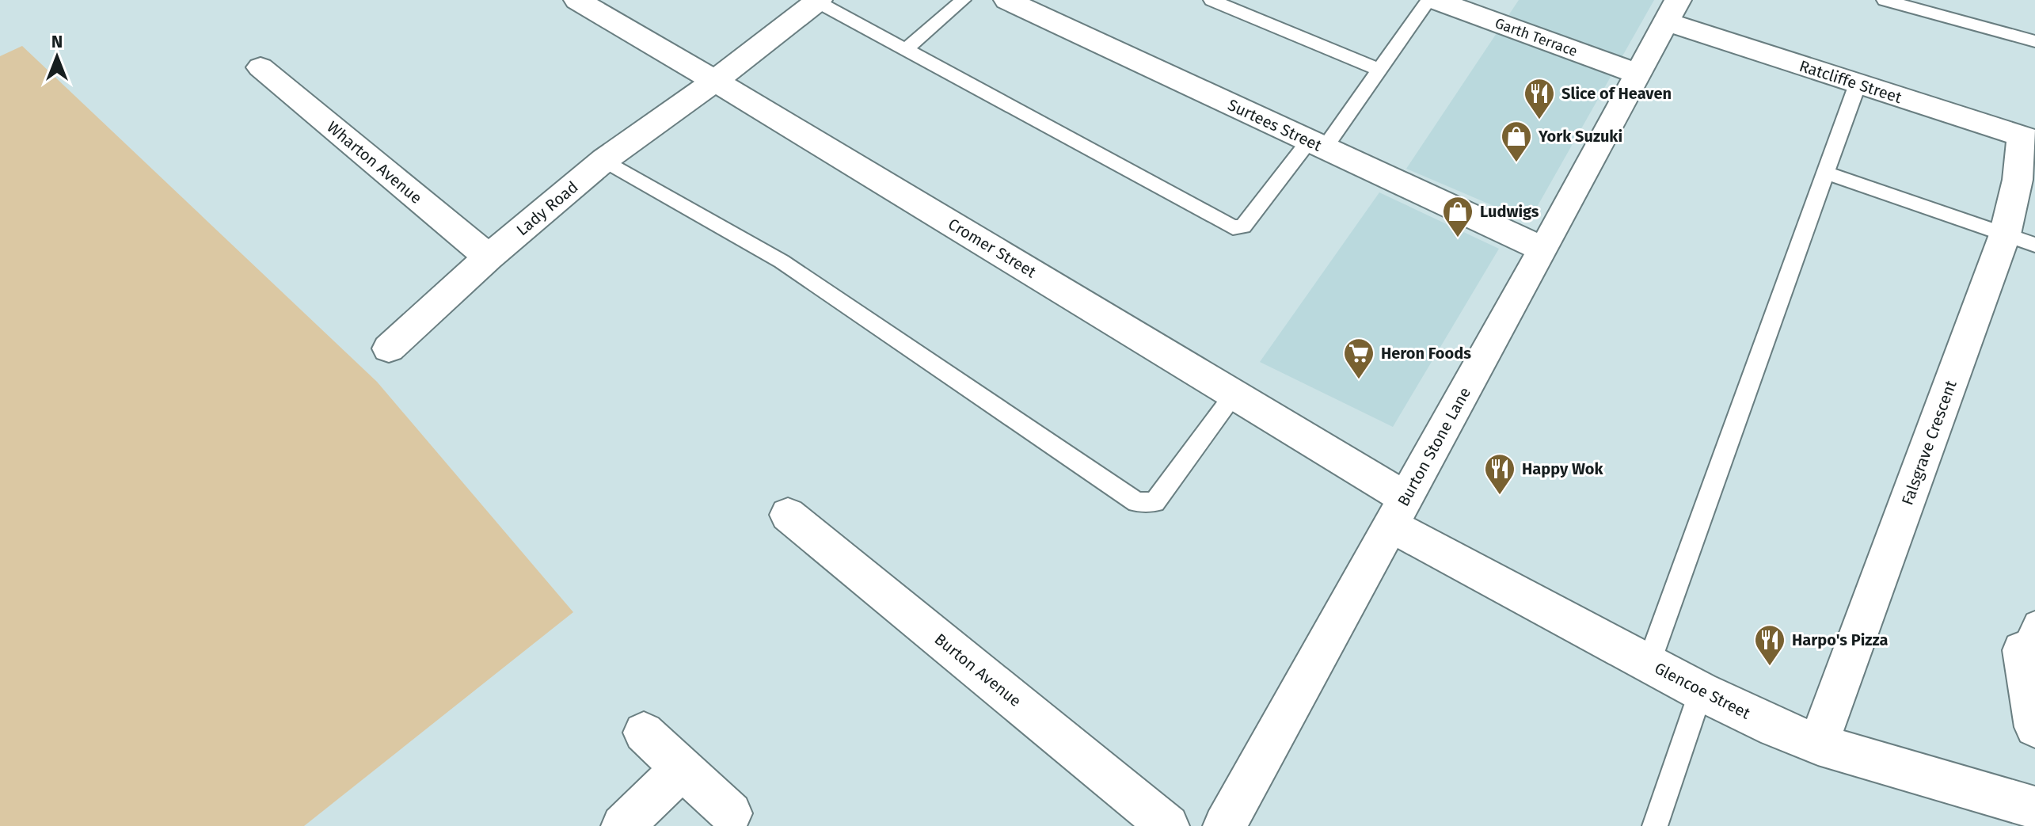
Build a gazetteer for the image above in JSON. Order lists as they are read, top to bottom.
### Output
{
  "streets": {
    "street": [
      "Garth Terrace",
      "Ratcliffe Street",
      "Surtees Street",
      "Wharton Avenue",
      "Lady Road",
      "Cromer Street",
      "Falsgrave Crescent",
      "Burton Stone Lane",
      "Burton Avenue",
      "Glencoe Street"
    ]
  },
  "crossings": [
    ["Garth Terrace", "Burton Stone Lane"],
    ["Ratcliffe Street", "Falsgrave Crescent"],
    ["Ratcliffe Street", "Burton Stone Lane"],
    ["Surtees Street", "Burton Stone Lane"],
    ["Wharton Avenue", "Lady Road"],
    ["Lady Road", "Cromer Street"],
    ["Cromer Street", "Burton Stone Lane"],
    ["Cromer Street", "Glencoe Street"],
    ["Falsgrave Crescent", "Glencoe Street"],
    ["Burton Stone Lane", "Glencoe Street"]
  ],
  "places": {
    "restaurant": ["Slice of Heaven", "Happy Wok", "Harpo's Pizza"],
    "shop": ["York Suzuki", "Ludwigs"],
    "supermarket": ["Heron Foods"]
  },
  "north": "top"
}
